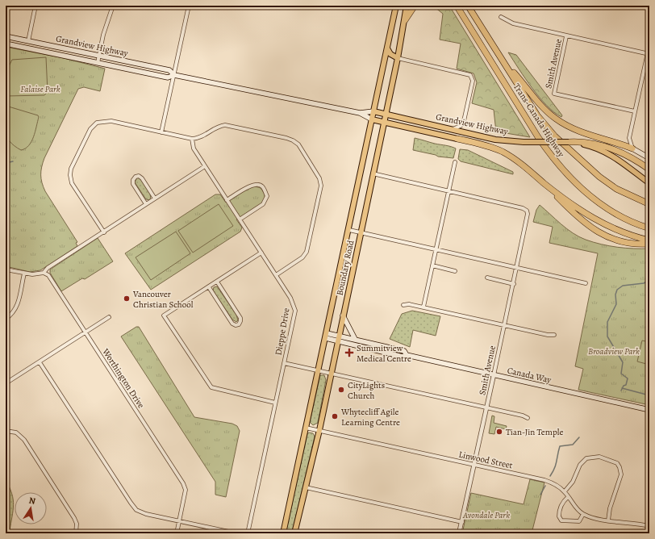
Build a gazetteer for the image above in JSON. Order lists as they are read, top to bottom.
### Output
{
  "streets": {
    "highway": ["Trans-Canada Highway"],
    "main road": ["Grandview Highway", "Boundary Road", "Canada Way"],
    "street": [
      "Smith Avenue",
      "Dieppe Drive",
      "Worthington Drive",
      "Linwood Street"
    ]
  },
  "crossings": [
    ["Grandview Highway", "Boundary Road"],
    ["Smith Avenue", "Canada Way"],
    ["Smith Avenue", "Linwood Street"],
    ["Boundary Road", "Canada Way"],
    ["Boundary Road", "Linwood Street"]
  ],
  "parks": ["Falaise Park", "Broadview Park", "Avondale Park"],
  "places": {
    "other": [
      "Vancouver Christian School",
      "CityLights Church",
      "Whytecliff Agile Learning Centre",
      "Tian-Jin Temple"
    ],
    "health": ["Summitview Medical Centre"]
  },
  "north": "top"
}
